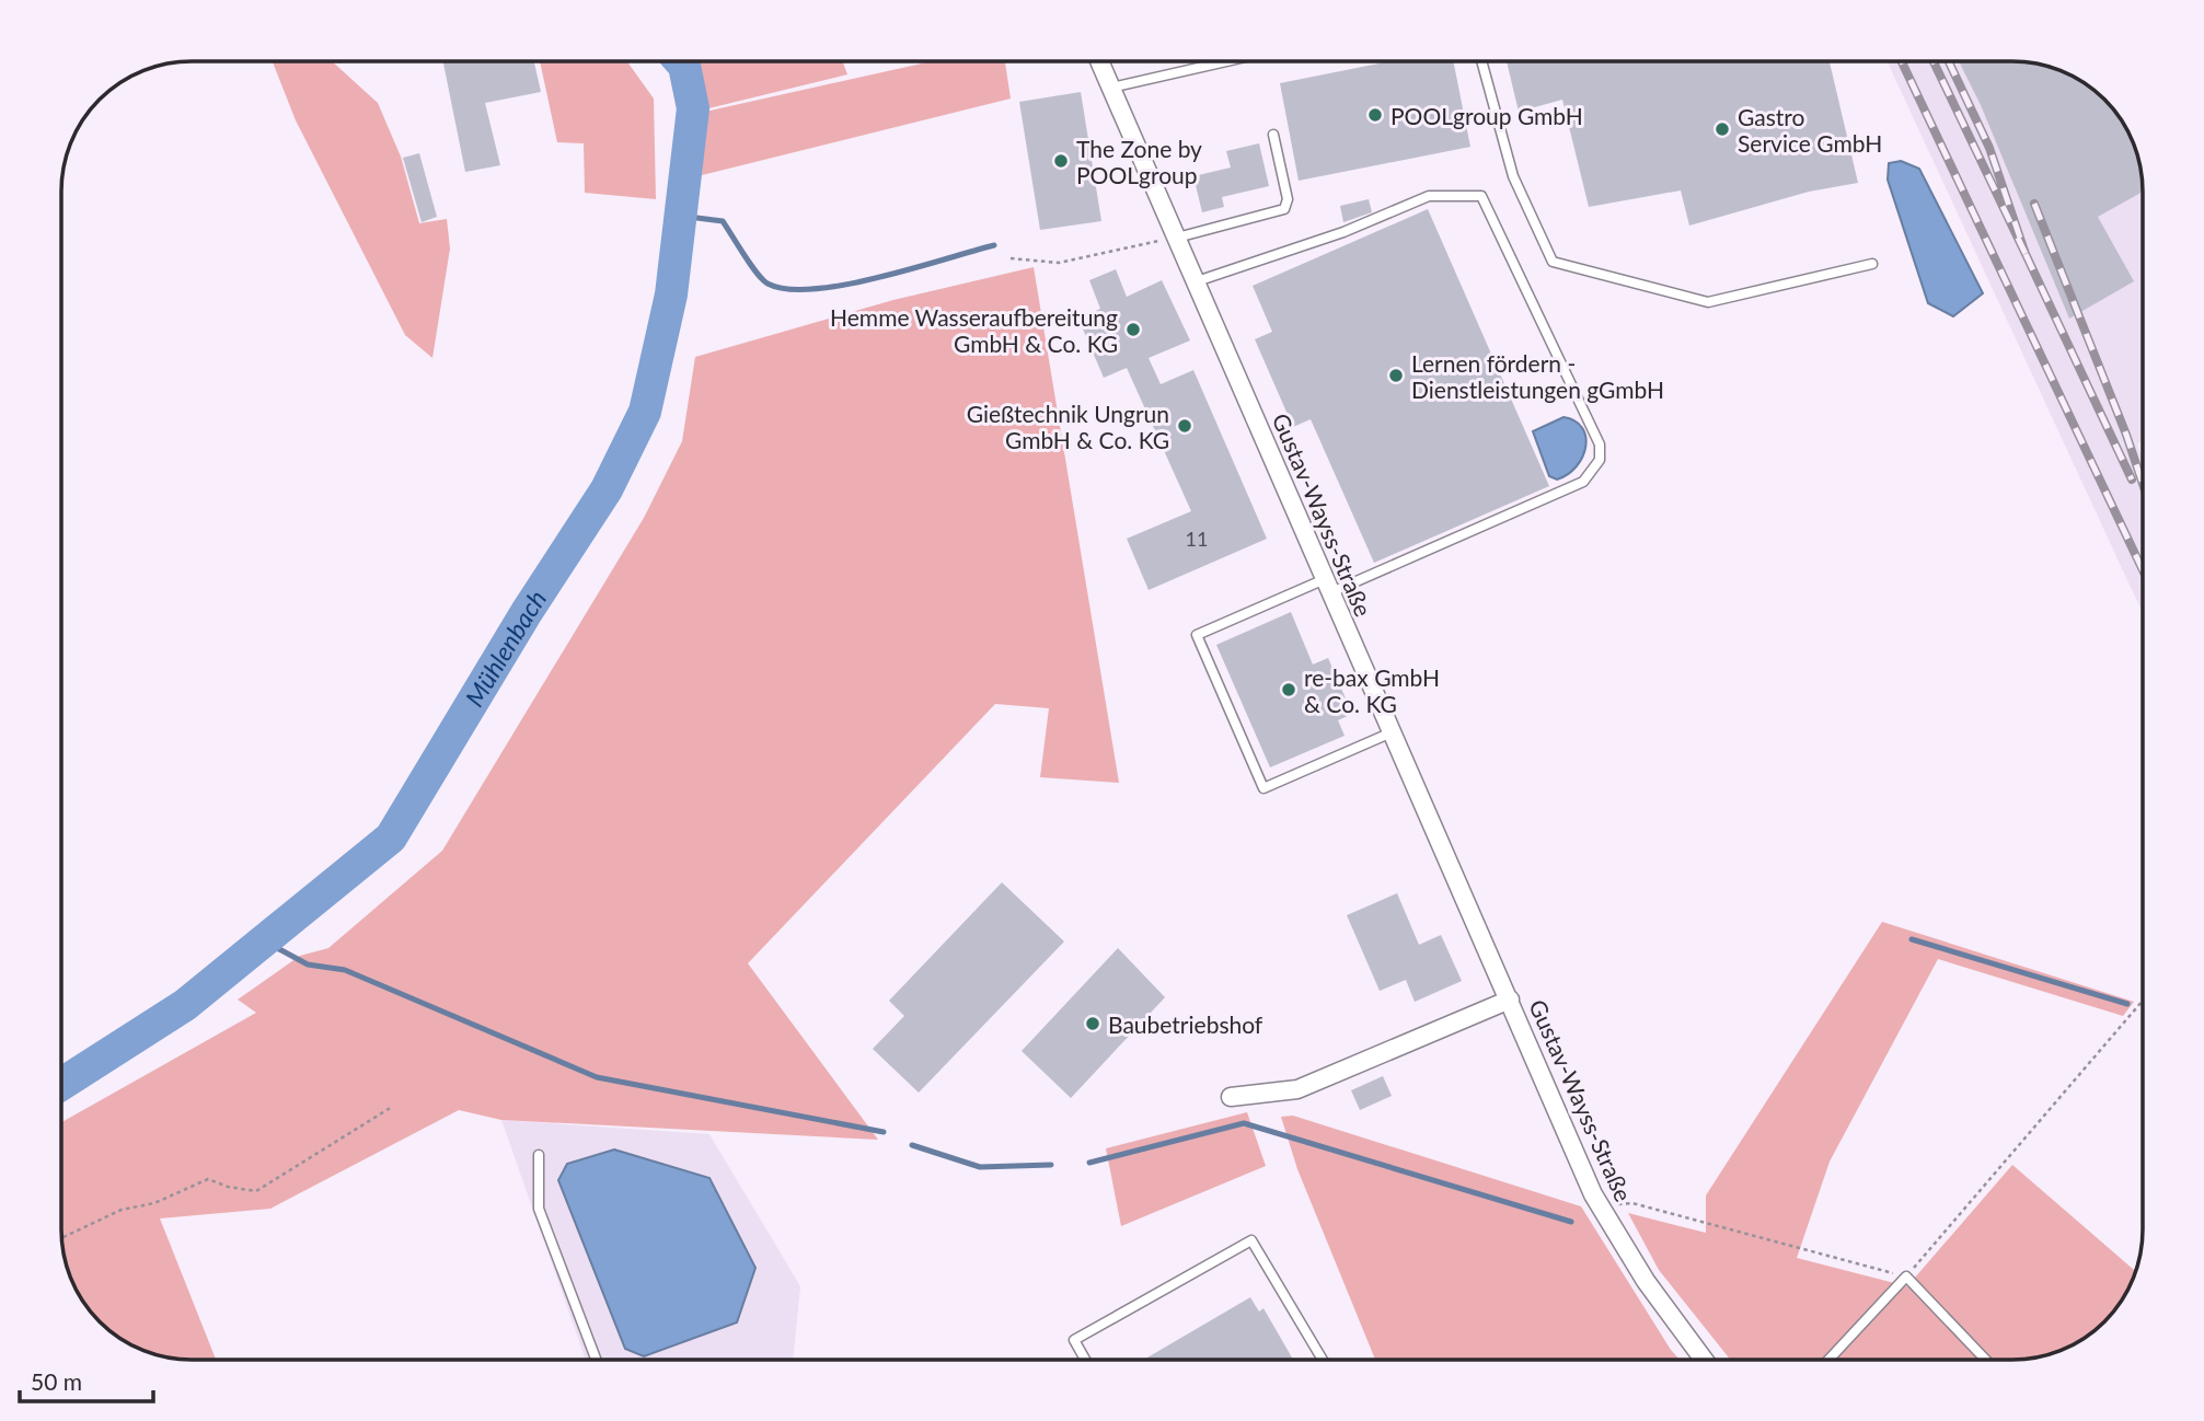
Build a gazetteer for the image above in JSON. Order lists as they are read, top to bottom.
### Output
{
  "streets": {
    "street": ["Gustav-Wayss-Straße"]
  },
  "water": ["Mühlenbach"],
  "places": [
    "POOLgroup GmbH",
    "Gastro Service GmbH",
    "The Zone by POOLgroup",
    "Hemme Wasseraufbereitung GmbH & Co. KG",
    "Lernen fördern - Dienstleistungen gGmbH",
    "Gießtechnik Ungrun GmbH & Co. KG",
    "re-bax GmbH & Co. KG",
    "Baubetriebshof"
  ],
  "house_numbers": ["11"],
  "scale_bar": "50 m"
}
